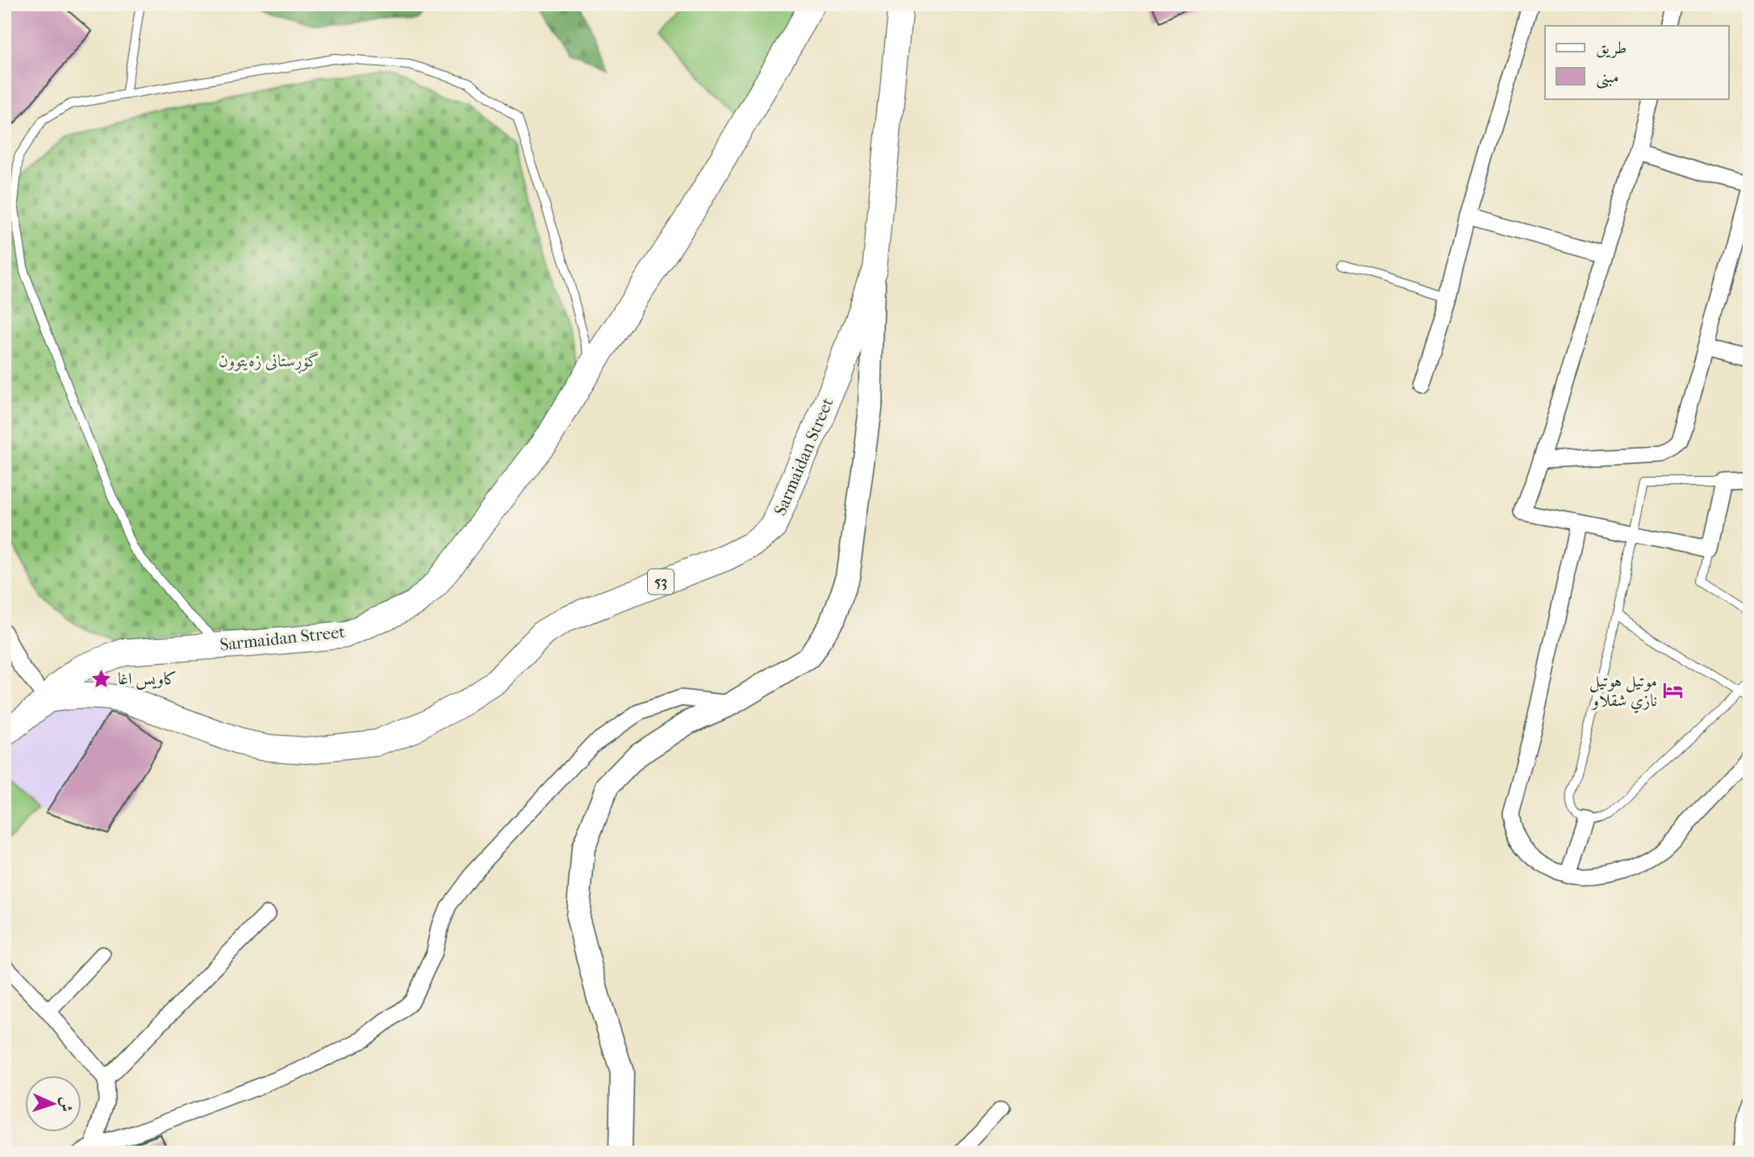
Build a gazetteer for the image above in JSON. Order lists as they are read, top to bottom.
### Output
{
  "streets": {
    "main road": ["Sarmaidan Street", "53"]
  },
  "crossings": [
    ["Sarmaidan Street", "53"]
  ],
  "parks": ["گۆڕستانی زەیتوون"],
  "places": {
    "place": ["كاويس اغا"],
    "hotel": ["موتيل هوتيل نازي شقلاو"]
  },
  "legend": ["طريق", "مبنى"],
  "north": "right"
}
